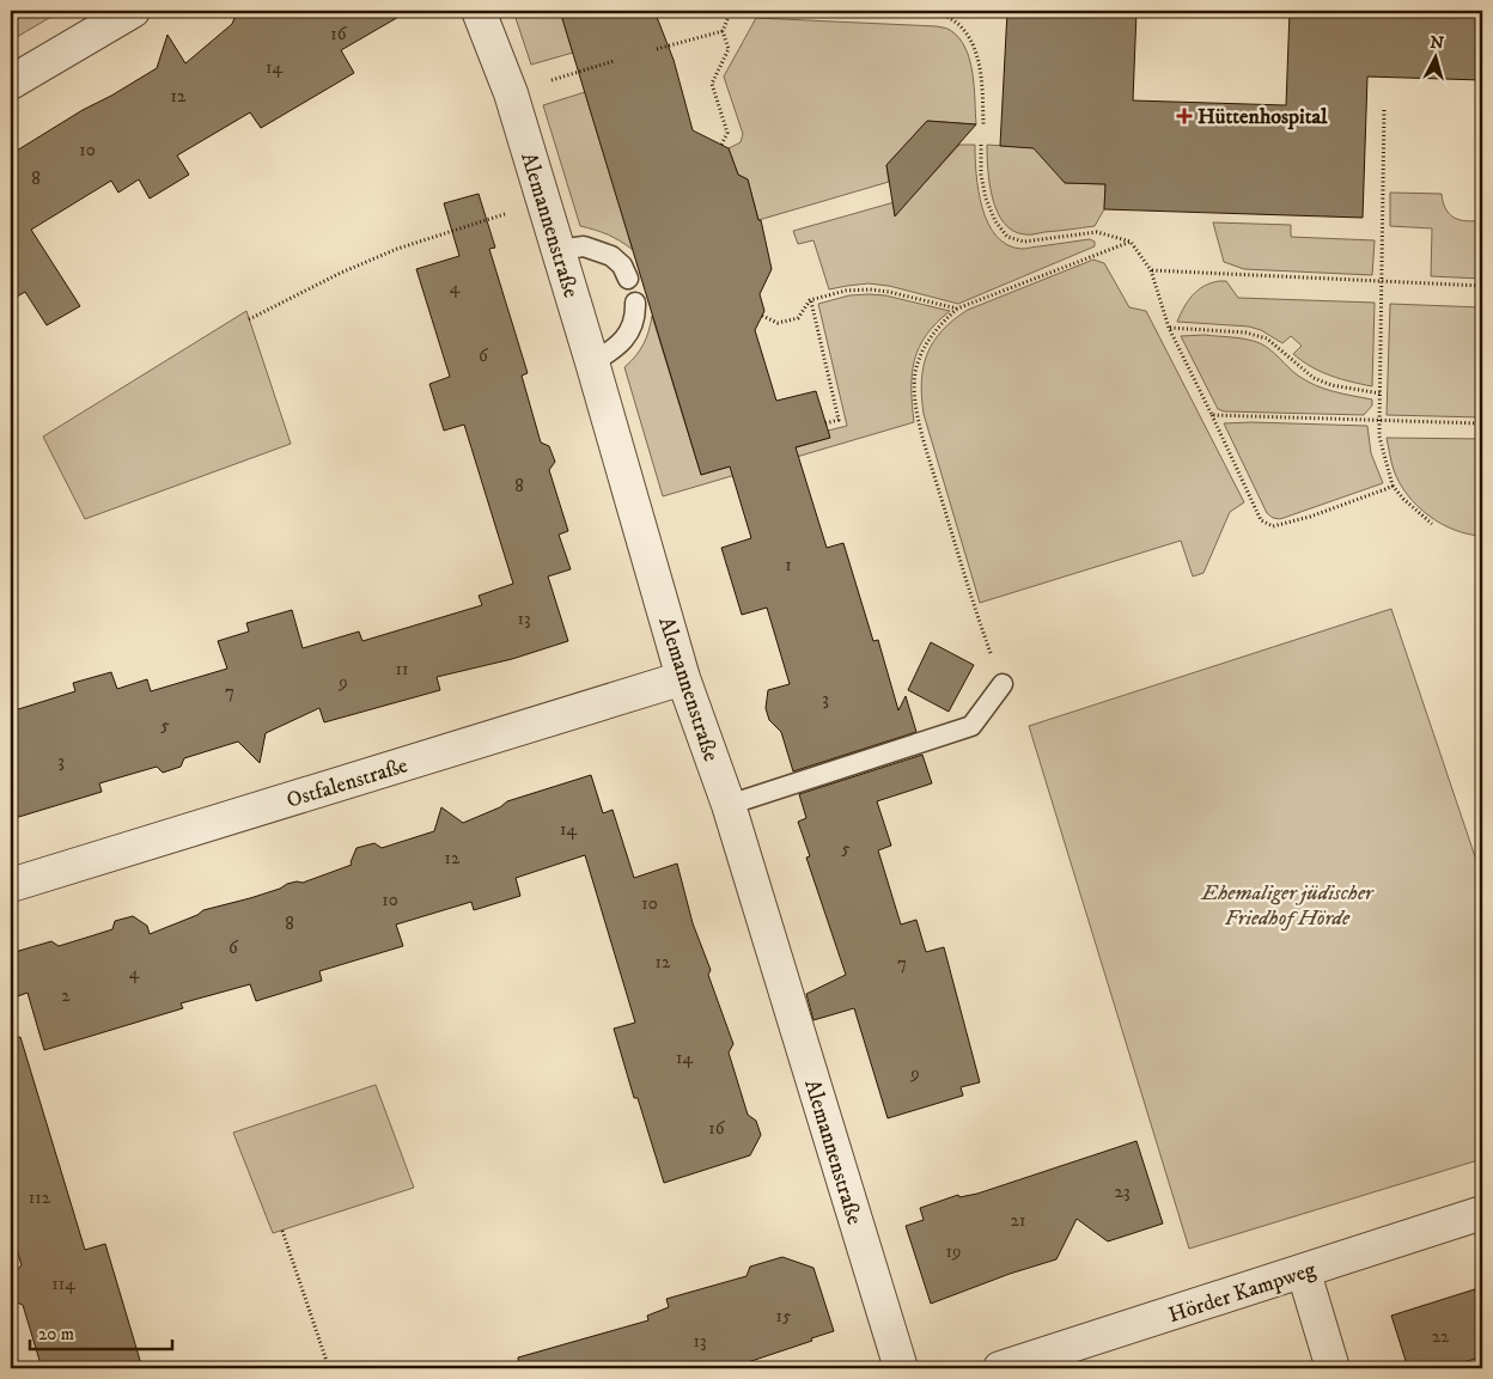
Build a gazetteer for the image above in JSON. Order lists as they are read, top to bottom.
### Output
{
  "streets": {
    "street": ["Alemannenstraße", "Ostfalenstraße", "Hörder Kampweg"]
  },
  "crossings": [
    ["Alemannenstraße", "Ostfalenstraße"]
  ],
  "parks": ["Ehemaliger jüdischer Friedhof Hörde"],
  "places": {
    "health": ["Hüttenhospital"]
  },
  "house_numbers": [
    "16",
    "14",
    "12",
    "10",
    "8",
    "4",
    "6",
    "8",
    "1",
    "13",
    "11",
    "9",
    "7",
    "3",
    "5",
    "3",
    "14",
    "5",
    "12",
    "10",
    "10",
    "8",
    "6",
    "12",
    "7",
    "4",
    "2",
    "14",
    "9",
    "16",
    "23",
    "112",
    "21",
    "19",
    "114",
    "15",
    "22",
    "13"
  ],
  "scale_bar": "20 m",
  "north": "top"
}
